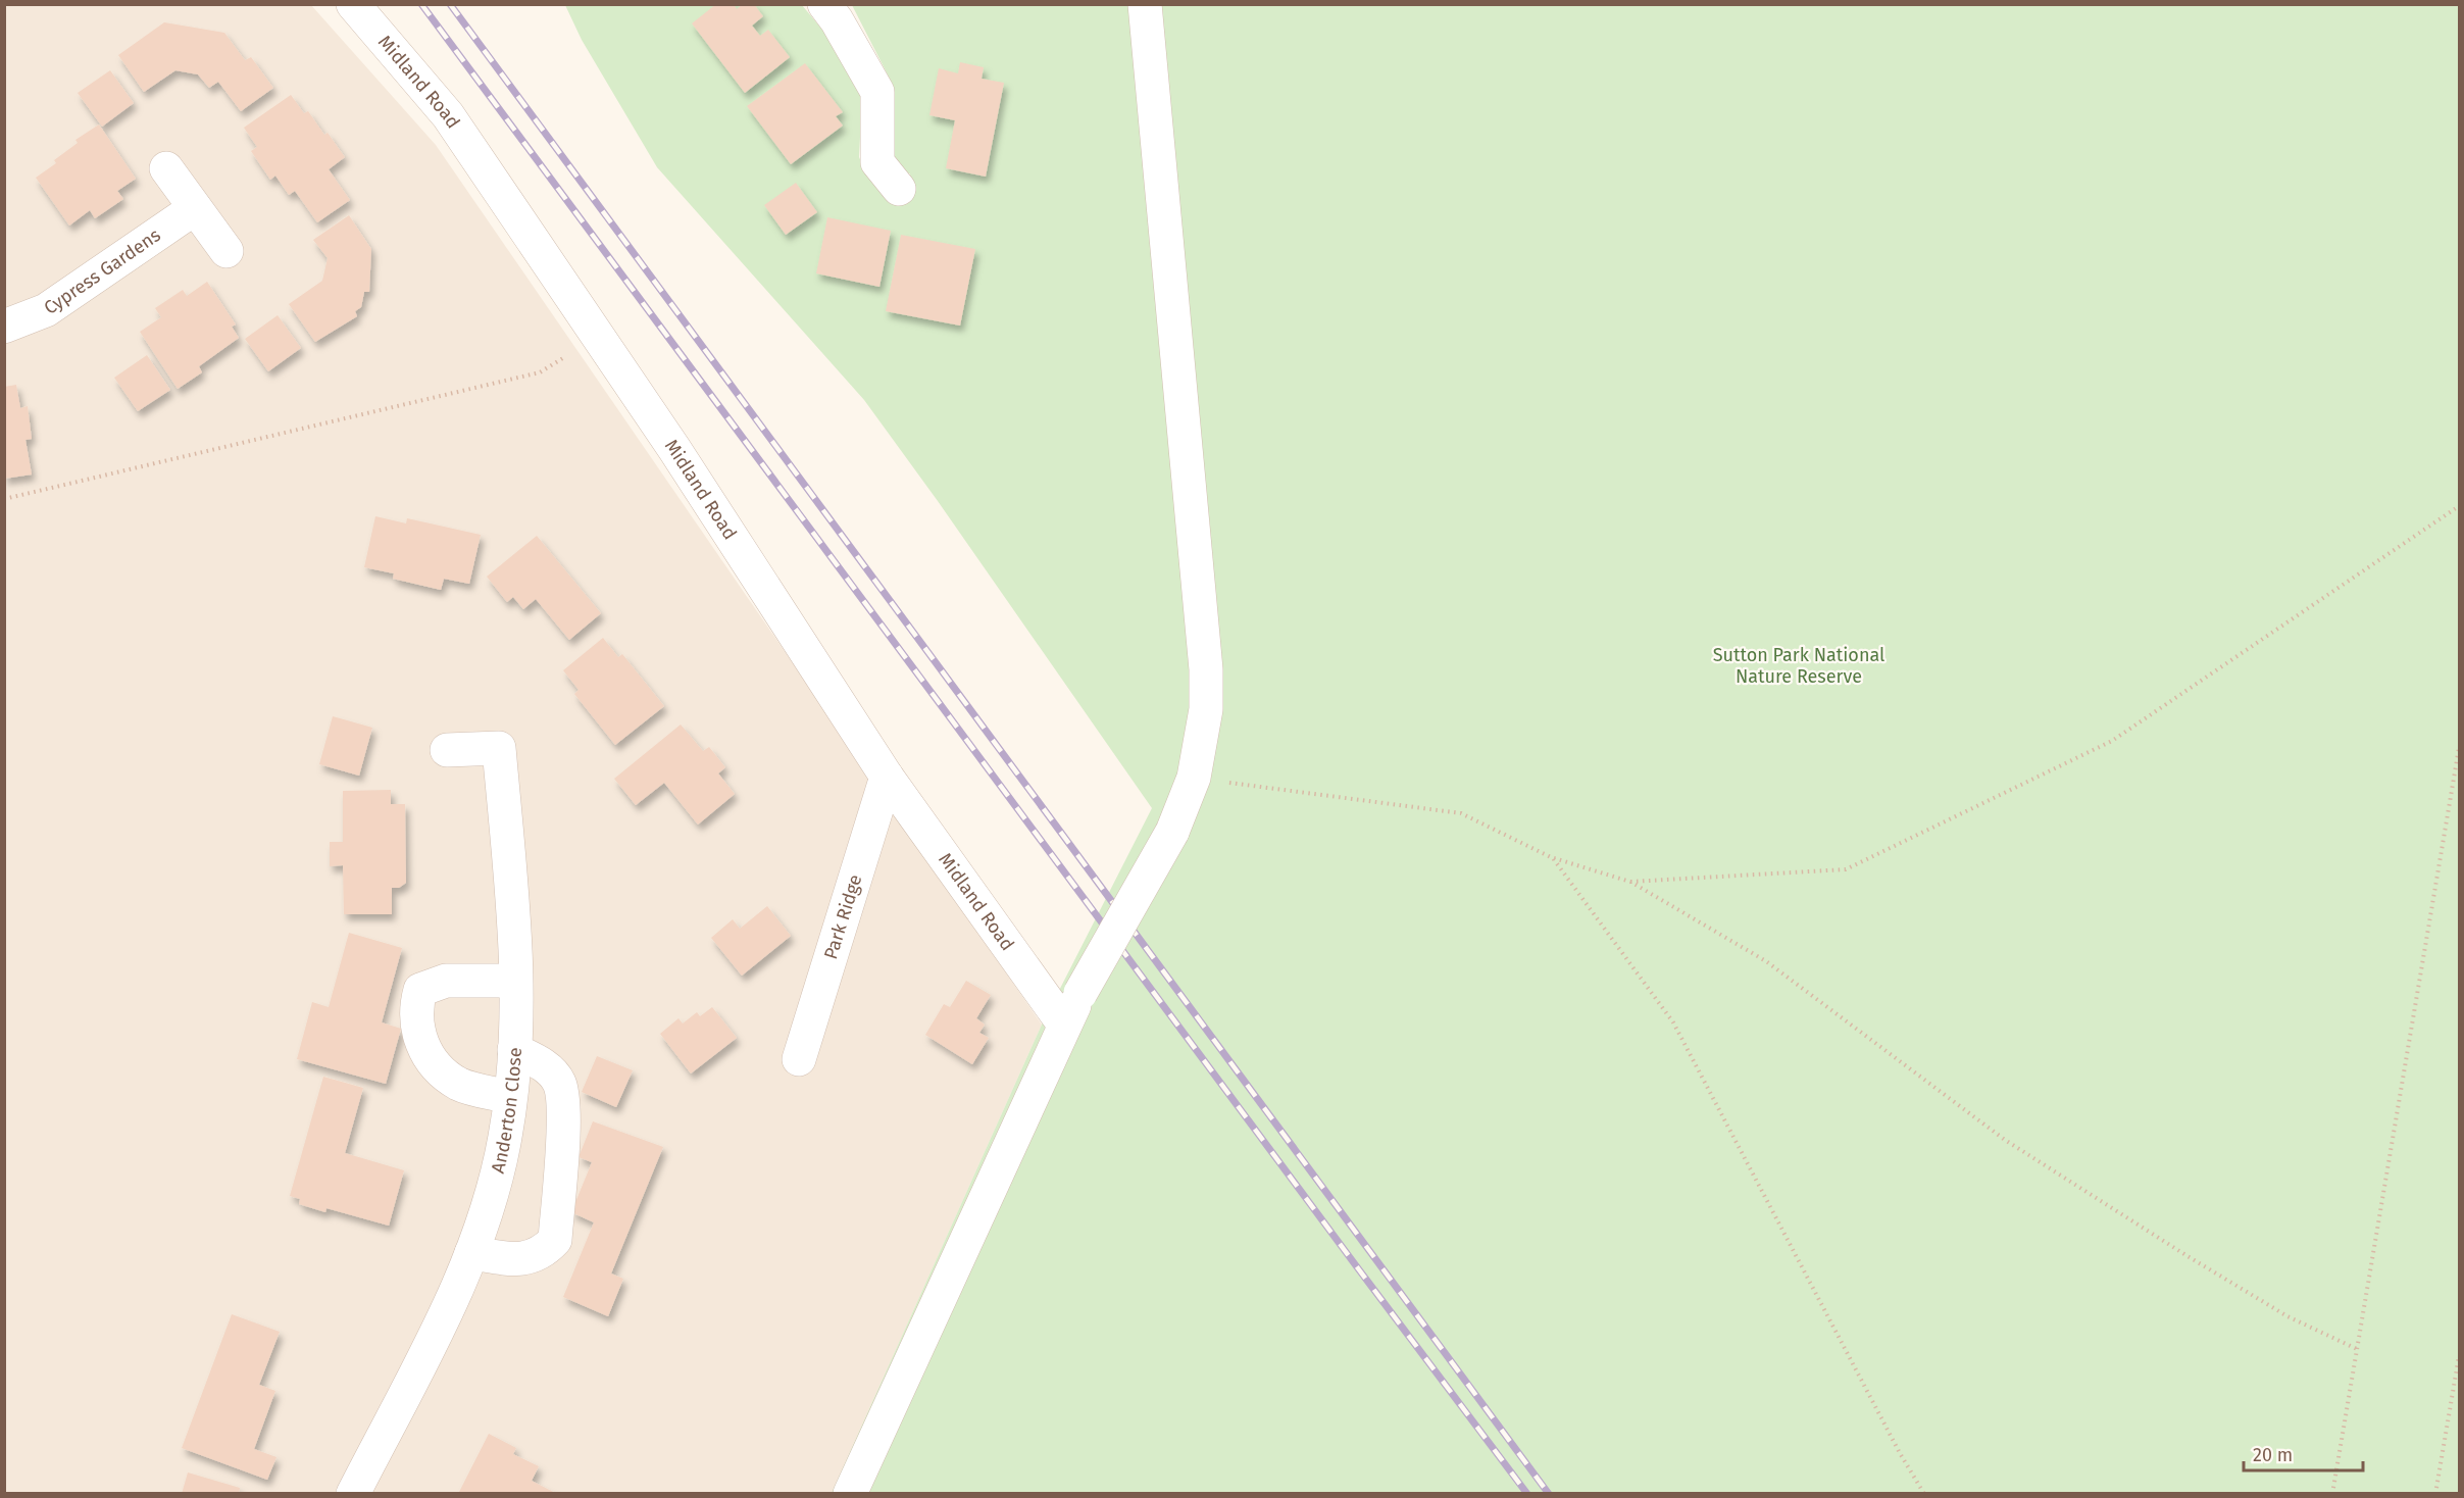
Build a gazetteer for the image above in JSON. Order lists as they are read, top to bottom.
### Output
{
  "streets": {
    "street": [
      "Midland Road",
      "Cypress Gardens",
      "Park Ridge",
      "Anderton Close"
    ]
  },
  "crossings": [
    ["Midland Road", "Park Ridge"]
  ],
  "parks": ["Sutton Park National Nature Reserve"],
  "scale_bar": "20 m"
}
